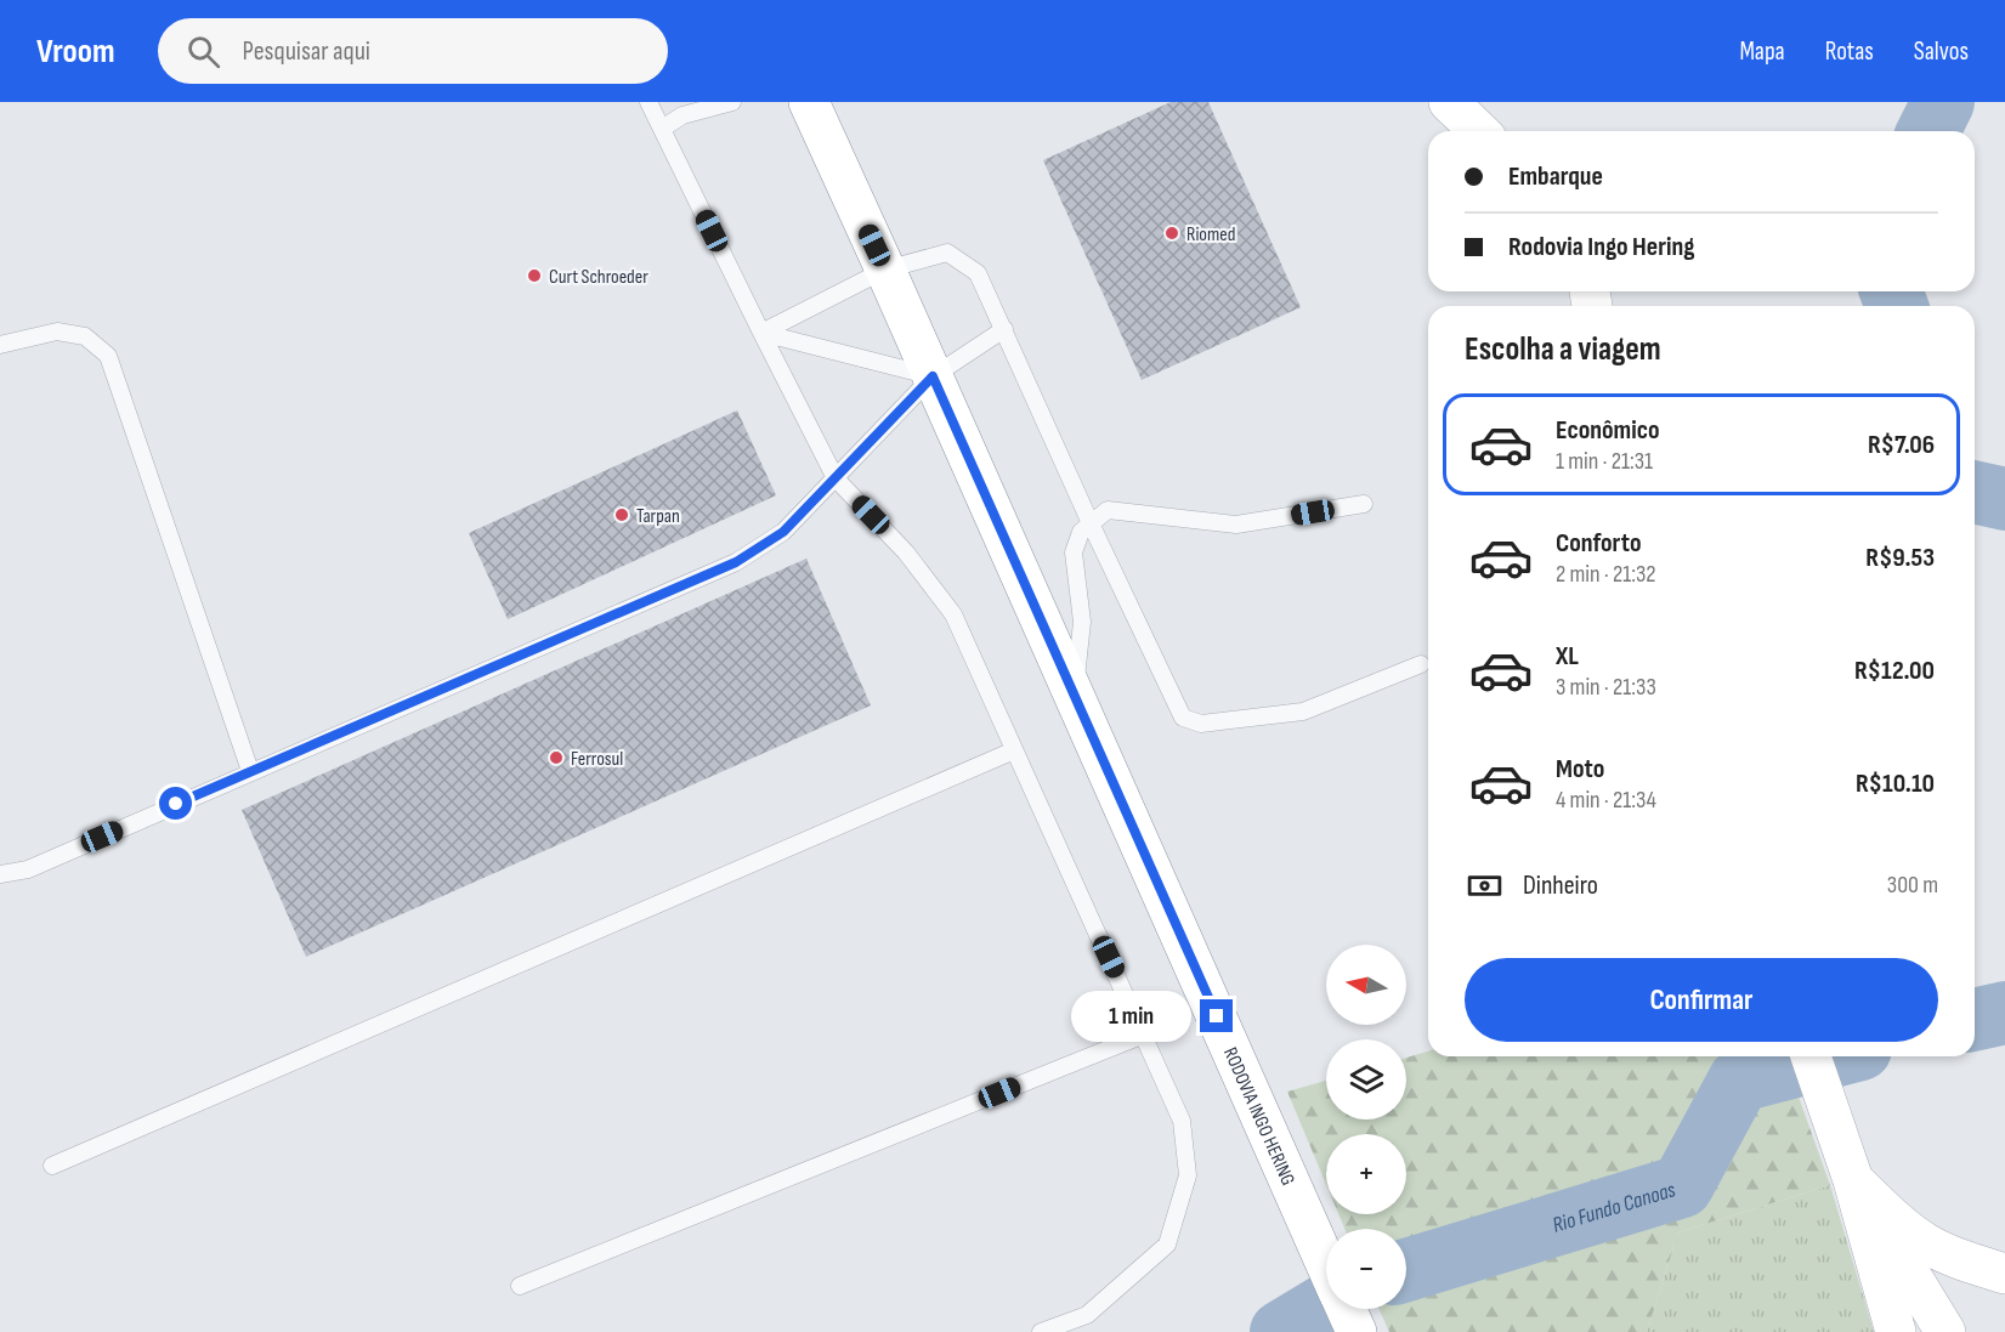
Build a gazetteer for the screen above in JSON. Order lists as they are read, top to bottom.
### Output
{
  "streets": {
    "main road": ["RODOVIA INGO HERING"]
  },
  "water": ["Rio Fundo Canoas"],
  "places": [
    "Riomed",
    "Curt Schroeder",
    "Tarpan",
    "Ferrosul"
  ],
  "north": "left",
  "page": {
    "header": "Vroom",
    "search": "Pesquisar aqui",
    "nav": ["Mapa", "Rotas", "Salvos"],
    "banner": ["Embarque", "Rodovia Ingo Hering"],
    "heading": "Escolha a viagem",
    "list": [
      {
        "name": "Econômico",
        "note": "1 min · 21:31",
        "value": "R$7.06"
      },
      {
        "name": "Conforto",
        "note": "2 min · 21:32",
        "value": "R$9.53"
      },
      {
        "name": "XL",
        "note": "3 min · 21:33",
        "value": "R$12.00"
      },
      {
        "name": "Moto",
        "note": "4 min · 21:34",
        "value": "R$10.10"
      }
    ],
    "pay": ["Dinheiro", "300 m"],
    "buttons": "Confirmar",
    "map_buttons": ["+", "−"],
    "bubble": "1 min"
  }
}
